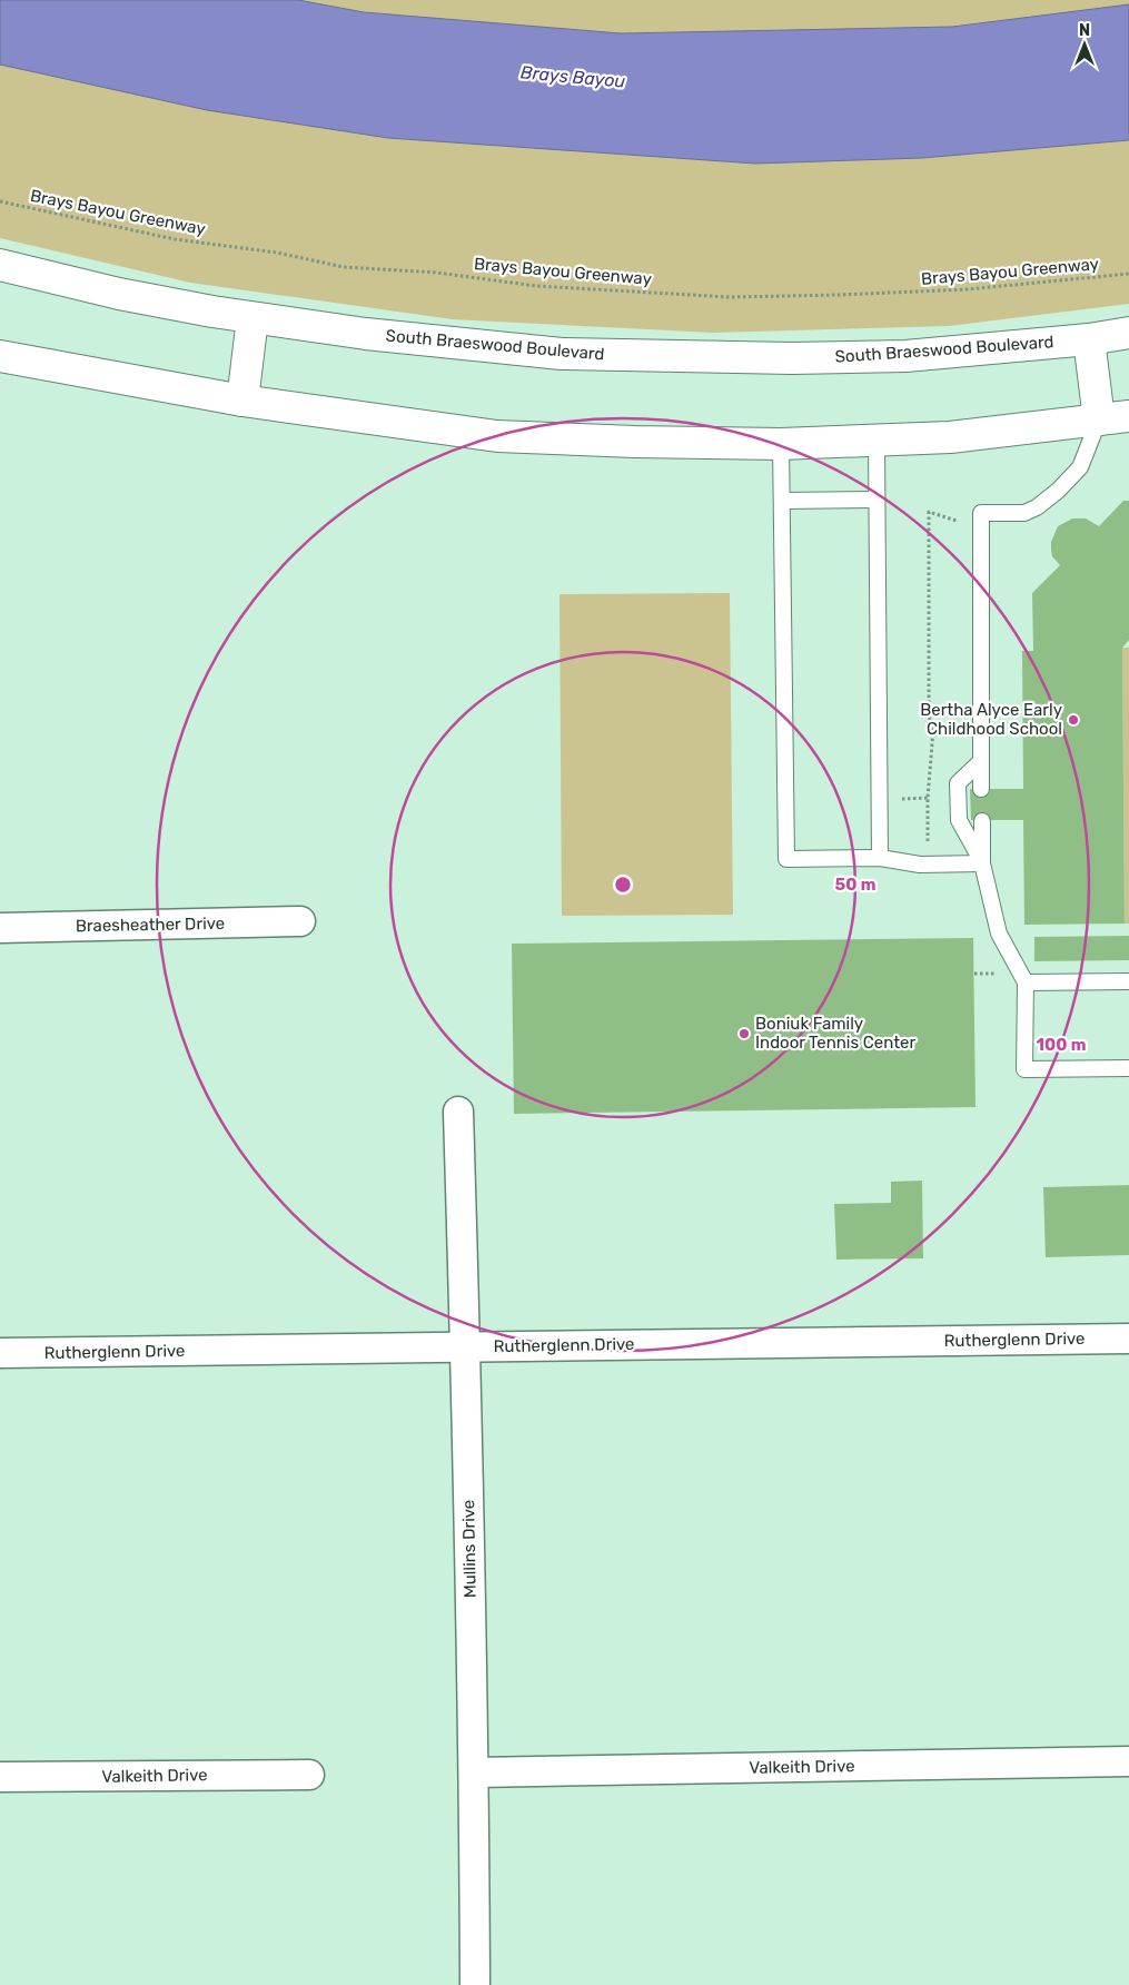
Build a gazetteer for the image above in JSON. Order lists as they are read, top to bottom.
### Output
{
  "streets": {
    "main road": ["South Braeswood Boulevard"],
    "street": [
      "Braesheather Drive",
      "Rutherglenn Drive",
      "Mullins Drive",
      "Valkeith Drive"
    ],
    "path": ["Brays Bayou Greenway"]
  },
  "crossings": [
    ["Rutherglenn Drive", "Mullins Drive"],
    ["Mullins Drive", "Valkeith Drive"]
  ],
  "water": ["Brays Bayou"],
  "places": ["Bertha Alyce Early Childhood School", "Boniuk Family Indoor Tennis Center"],
  "north": "top",
  "rings": ["50 m", "100 m"]
}
